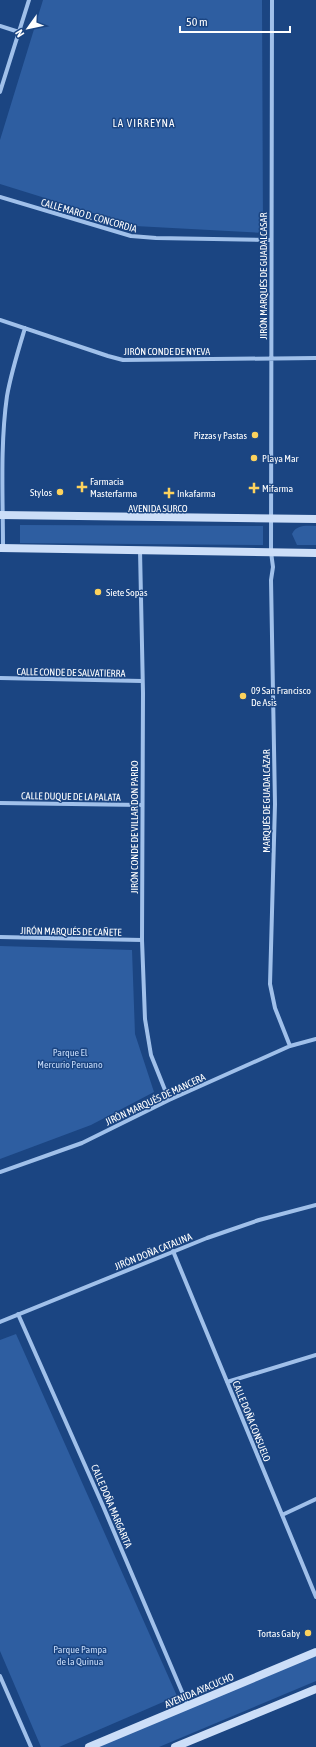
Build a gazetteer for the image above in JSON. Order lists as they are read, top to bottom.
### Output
{
  "streets": {
    "main road": ["AVENIDA SURCO", "AVENIDA AYACUCHO"],
    "street": [
      "CALLE MARO D. CONCORDIA",
      "JIRÓN MARQUÉS DE GUADALCASAR",
      "JIRÓN CONDE DE NYEVA",
      "CALLE CONDE DE SALVATIERRA",
      "CALLE DUQUE DE LA PALATA",
      "MARQUÉS DE GUADALCÁZAR",
      "JIRÓN CONDE DE VILLAR DON PARDO",
      "JIRÓN MARQUÉS DE CAÑETE",
      "JIRÓN MARQUÉS DE MANCERA",
      "JIRÓN DOÑA CATALINA",
      "CALLE DOÑA CONSUELO",
      "CALLE DOÑA MARGARITA"
    ]
  },
  "crossings": [
    ["CALLE MARO D. CONCORDIA", "JIRÓN MARQUÉS DE GUADALCASAR"],
    ["JIRÓN MARQUÉS DE GUADALCASAR", "JIRÓN CONDE DE NYEVA"],
    ["JIRÓN MARQUÉS DE GUADALCASAR", "AVENIDA SURCO"],
    ["JIRÓN MARQUÉS DE GUADALCASAR", "MARQUÉS DE GUADALCÁZAR"],
    ["CALLE CONDE DE SALVATIERRA", "JIRÓN CONDE DE VILLAR DON PARDO"],
    ["CALLE DUQUE DE LA PALATA", "JIRÓN CONDE DE VILLAR DON PARDO"],
    ["MARQUÉS DE GUADALCÁZAR", "JIRÓN MARQUÉS DE MANCERA"],
    ["JIRÓN CONDE DE VILLAR DON PARDO", "JIRÓN MARQUÉS DE CAÑETE"],
    ["JIRÓN CONDE DE VILLAR DON PARDO", "JIRÓN MARQUÉS DE MANCERA"],
    ["JIRÓN DOÑA CATALINA", "CALLE DOÑA CONSUELO"],
    ["JIRÓN DOÑA CATALINA", "CALLE DOÑA MARGARITA"],
    ["CALLE DOÑA MARGARITA", "AVENIDA AYACUCHO"]
  ],
  "districts": ["LA VIRREYNA"],
  "parks": ["Parque El Mercurio Peruano", "Parque Pampa de la Quinua"],
  "places": {
    "other": [
      "Pizzas y Pastas",
      "Playa Mar",
      "Stylos",
      "Siete Sopas",
      "09 San Francisco De Asis",
      "Tortas Gaby"
    ],
    "health": ["Farmacia Masterfarma", "Mifarma", "Inkafarma"]
  },
  "scale_bar": "50 m",
  "north": "bottom left"
}
